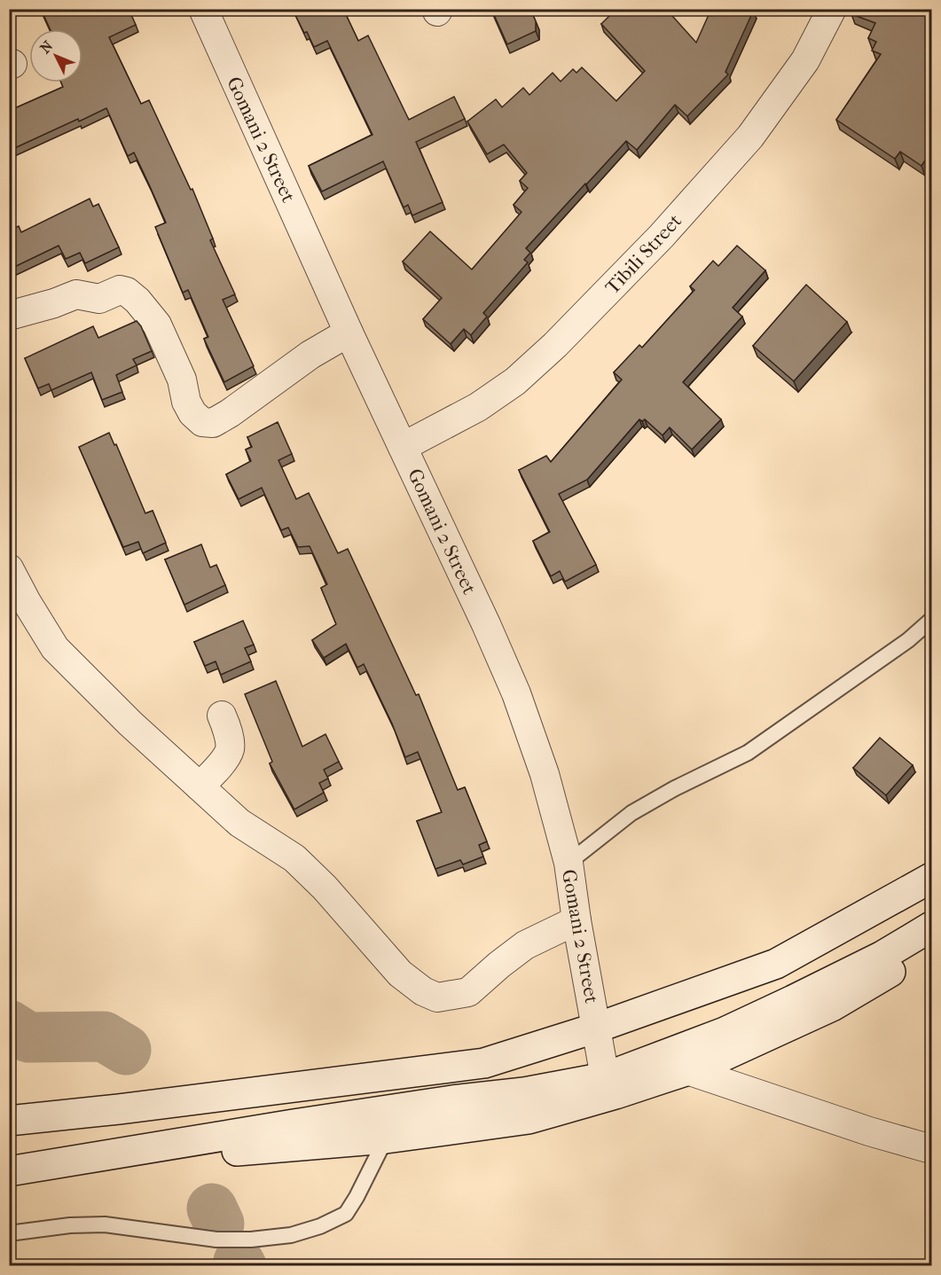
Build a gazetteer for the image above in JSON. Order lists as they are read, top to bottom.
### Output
{
  "streets": {
    "street": ["Gomani 2 Street", "Tibili Street"]
  },
  "crossings": [
    ["Gomani 2 Street", "Tibili Street"]
  ],
  "north": "top left"
}
